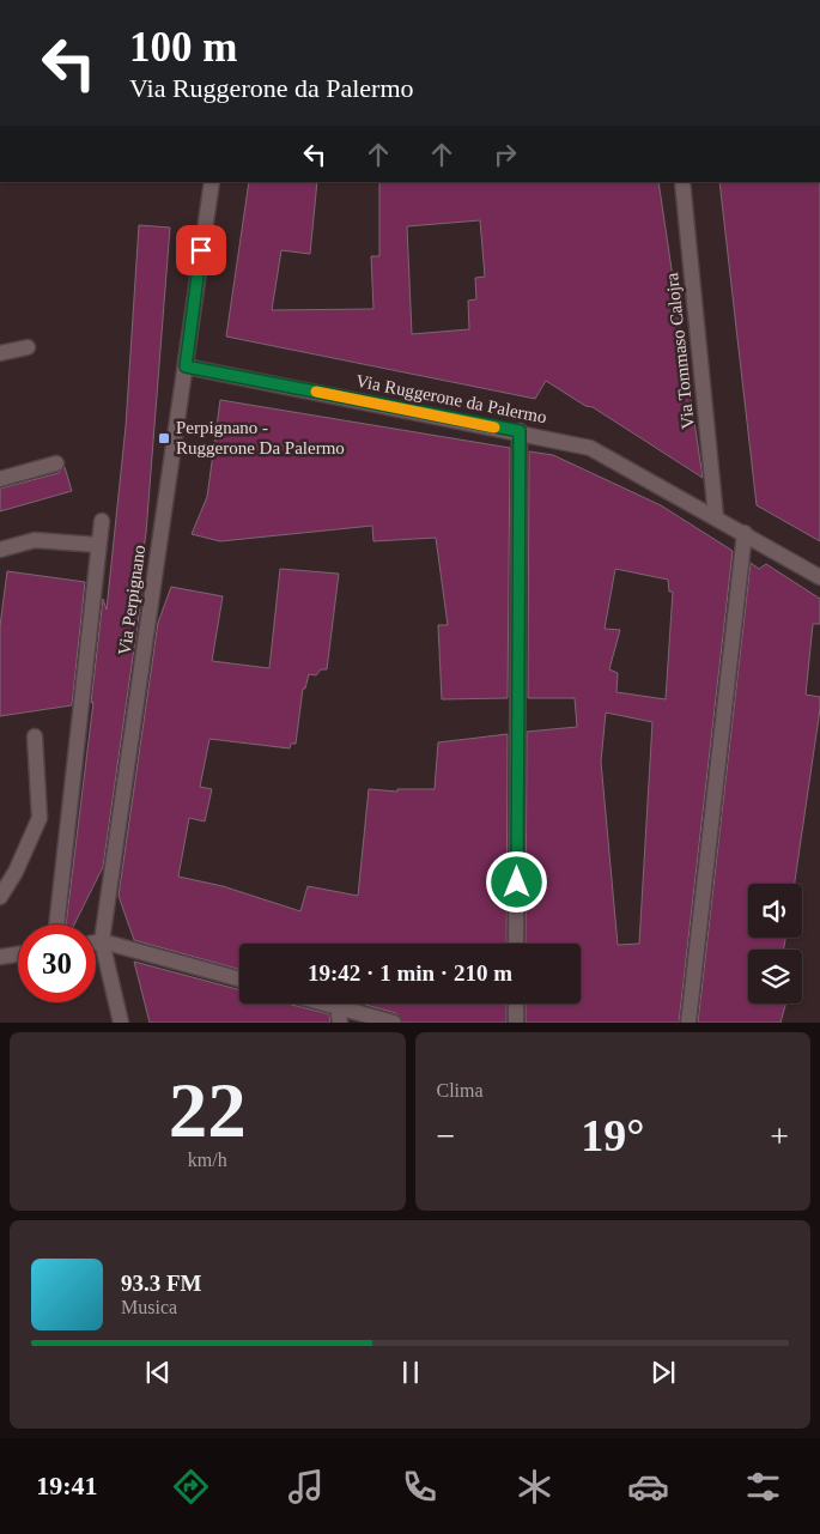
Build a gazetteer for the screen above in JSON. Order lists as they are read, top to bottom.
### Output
{
  "streets": {
    "street": ["Via Tommaso Calojra", "Via Ruggerone da Palermo", "Via Perpignano"]
  },
  "crossings": [
    ["Via Tommaso Calojra", "Via Ruggerone da Palermo"],
    ["Via Ruggerone da Palermo", "Via Perpignano"]
  ],
  "places": {
    "transit": ["Perpignano - Ruggerone Da Palermo"]
  },
  "page": {
    "turn": ["100 m", "Via Ruggerone da Palermo"],
    "limit": "30",
    "trip": "19:42 · 1 min · 210 m",
    "tile": [
      ["22", "km/h"],
      "Clima"
    ],
    "heat": ["−", "19°", "+"],
    "song": ["93.3 FM", "Musica"],
    "tabs": "19:41"
  }
}
